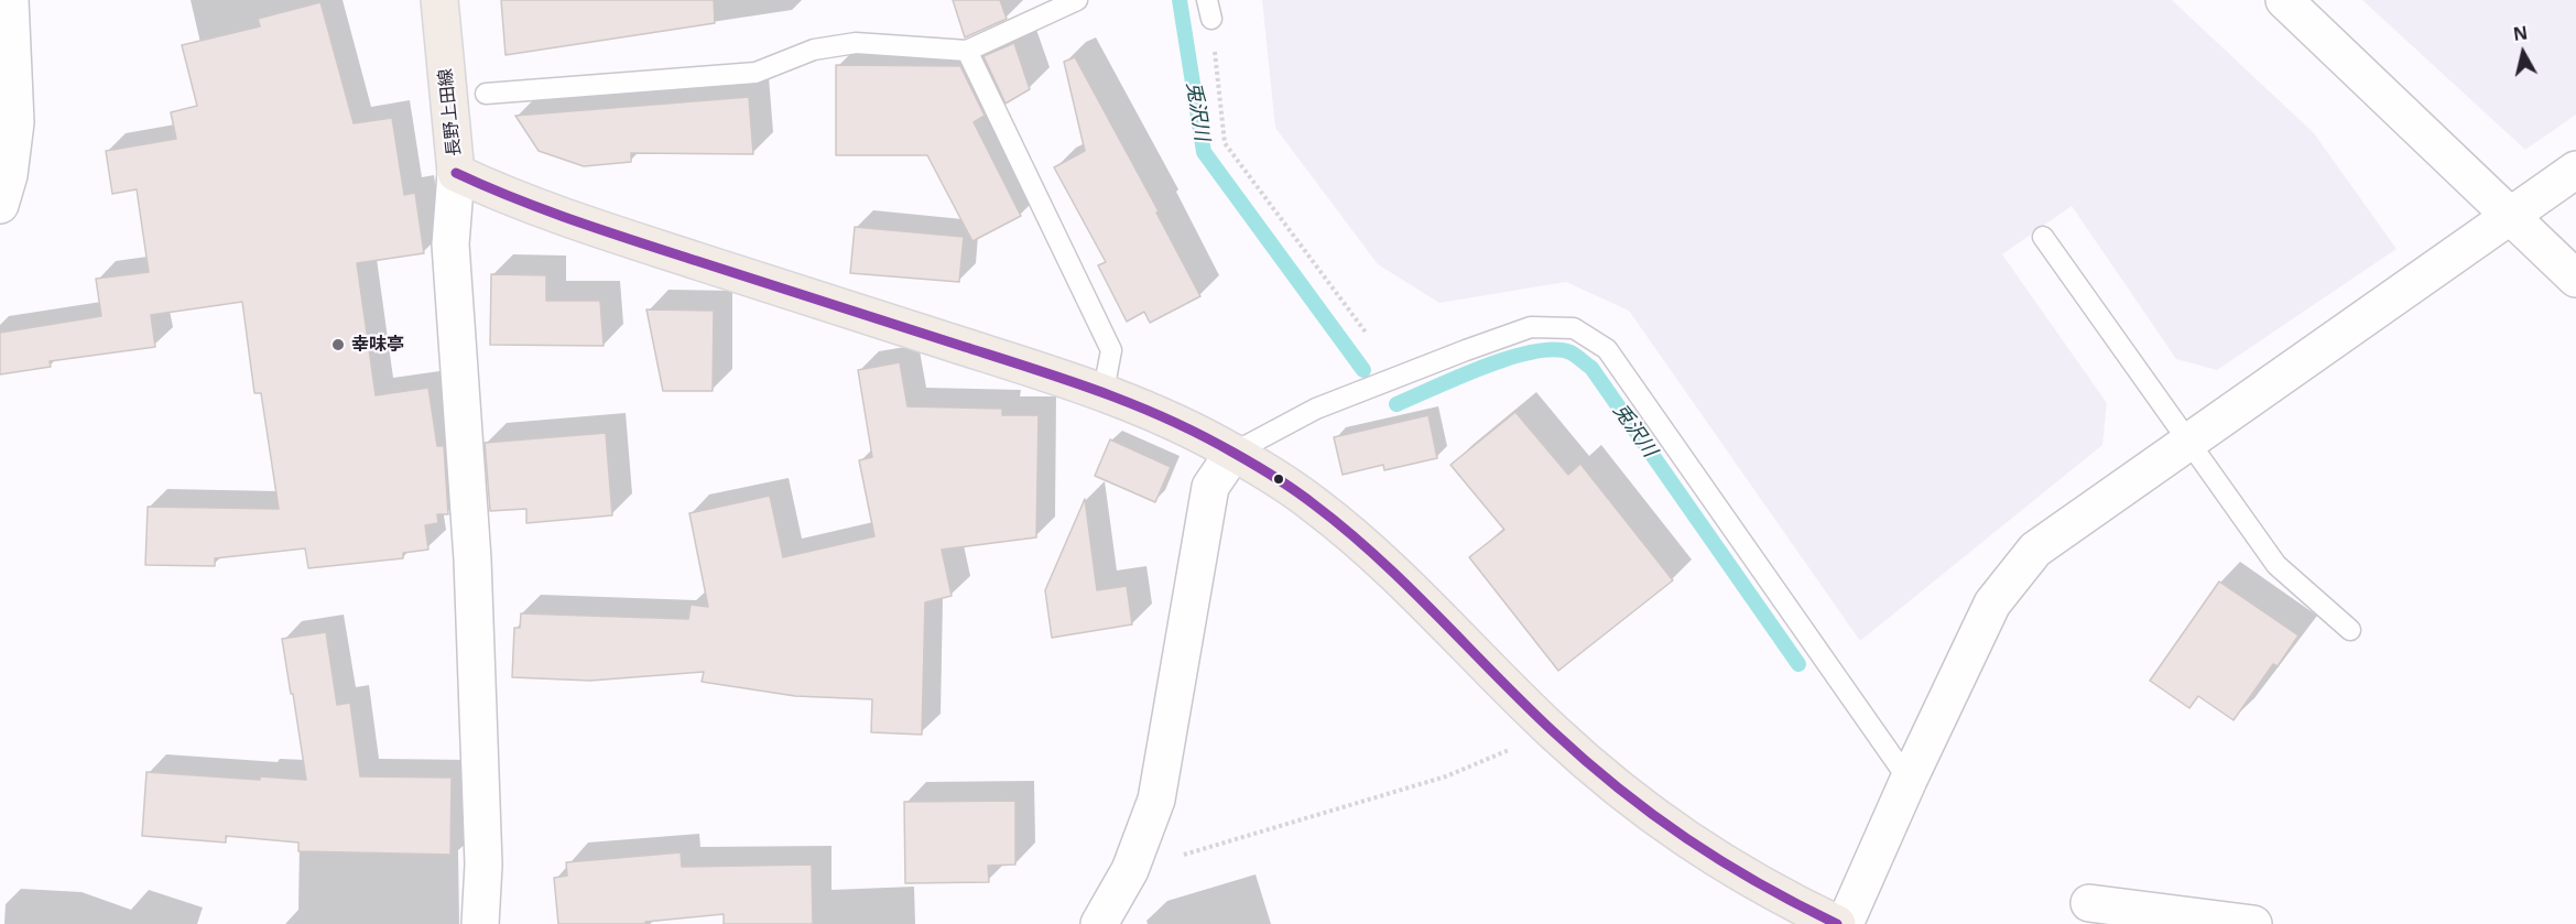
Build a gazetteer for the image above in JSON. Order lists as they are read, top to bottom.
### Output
{
  "streets": {
    "main road": ["長野上田線"]
  },
  "water": ["兎沢川"],
  "places": ["幸味亭"],
  "north": "top"
}
